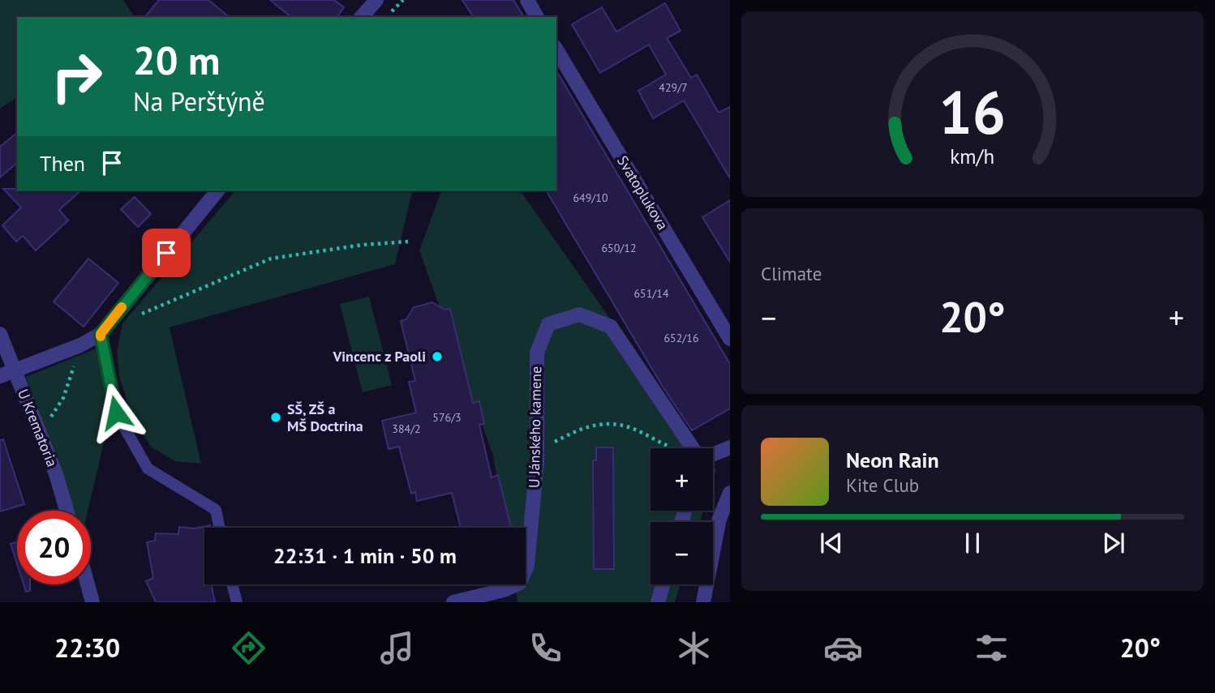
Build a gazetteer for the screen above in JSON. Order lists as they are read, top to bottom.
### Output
{
  "streets": {
    "street": ["Svatoplukova", "U Jánského kamene", "U Krematoria"]
  },
  "places": ["Vincenc z Paoli", "SŠ, ZŠ a MŠ Doctrina"],
  "house_numbers": [
    "429/7",
    "649/10",
    "650/12",
    "651/14",
    "652/16",
    "576/3",
    "384/2"
  ],
  "page": {
    "turn": ["20 m", "Na Perštýně"],
    "then": "Then",
    "tile": "Climate",
    "heat": ["−", "20°", "+"],
    "song": ["Neon Rain", "Kite Club"],
    "map_buttons": ["+", "−"],
    "limit": "20",
    "trip": "22:31 · 1 min · 50 m",
    "tabs": ["22:30", "20°"],
    "gauge": ["16", "km/h"]
  }
}
